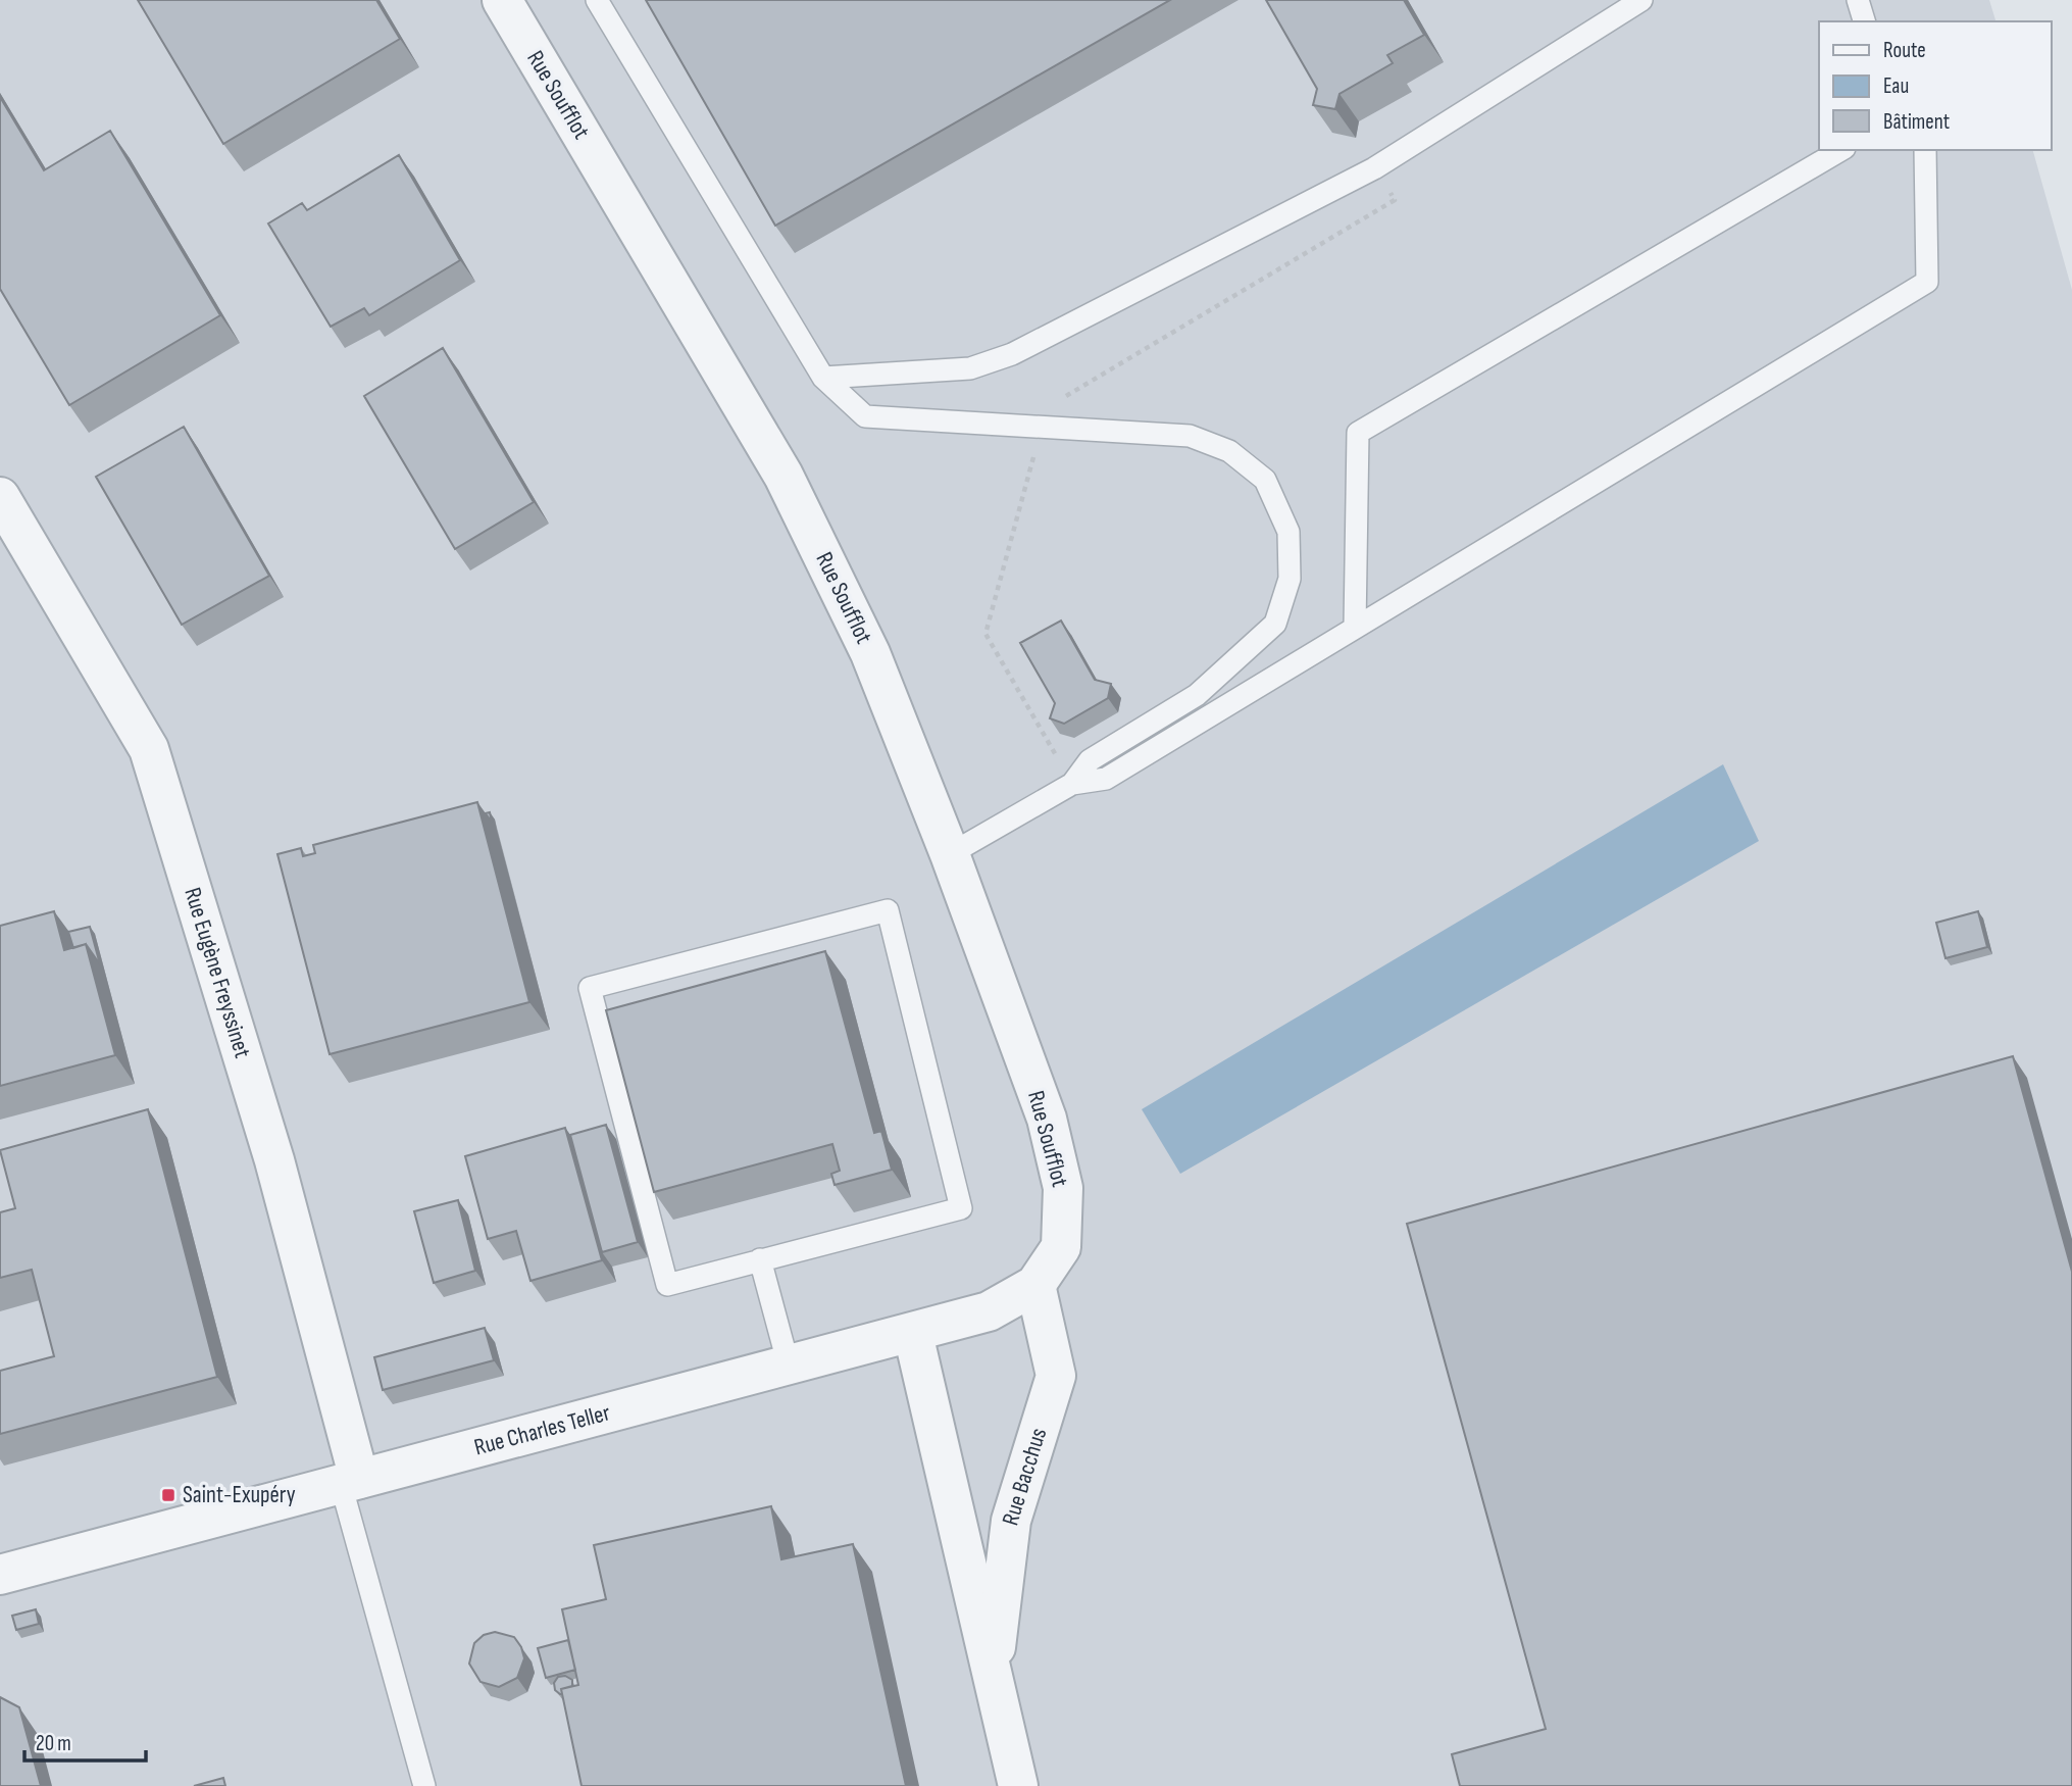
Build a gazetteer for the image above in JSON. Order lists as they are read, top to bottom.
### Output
{
  "streets": {
    "street": [
      "Rue Soufflot",
      "Rue Eugène Freyssinet",
      "Rue Charles Teller",
      "Rue Bacchus"
    ]
  },
  "crossings": [
    ["Rue Soufflot", "Rue Charles Teller"],
    ["Rue Eugène Freyssinet", "Rue Charles Teller"],
    ["Rue Charles Teller", "Rue Bacchus"]
  ],
  "places": {
    "transit": ["Saint-Exupéry"]
  },
  "legend": ["Route", "Eau", "Bâtiment"],
  "scale_bar": "20 m"
}
